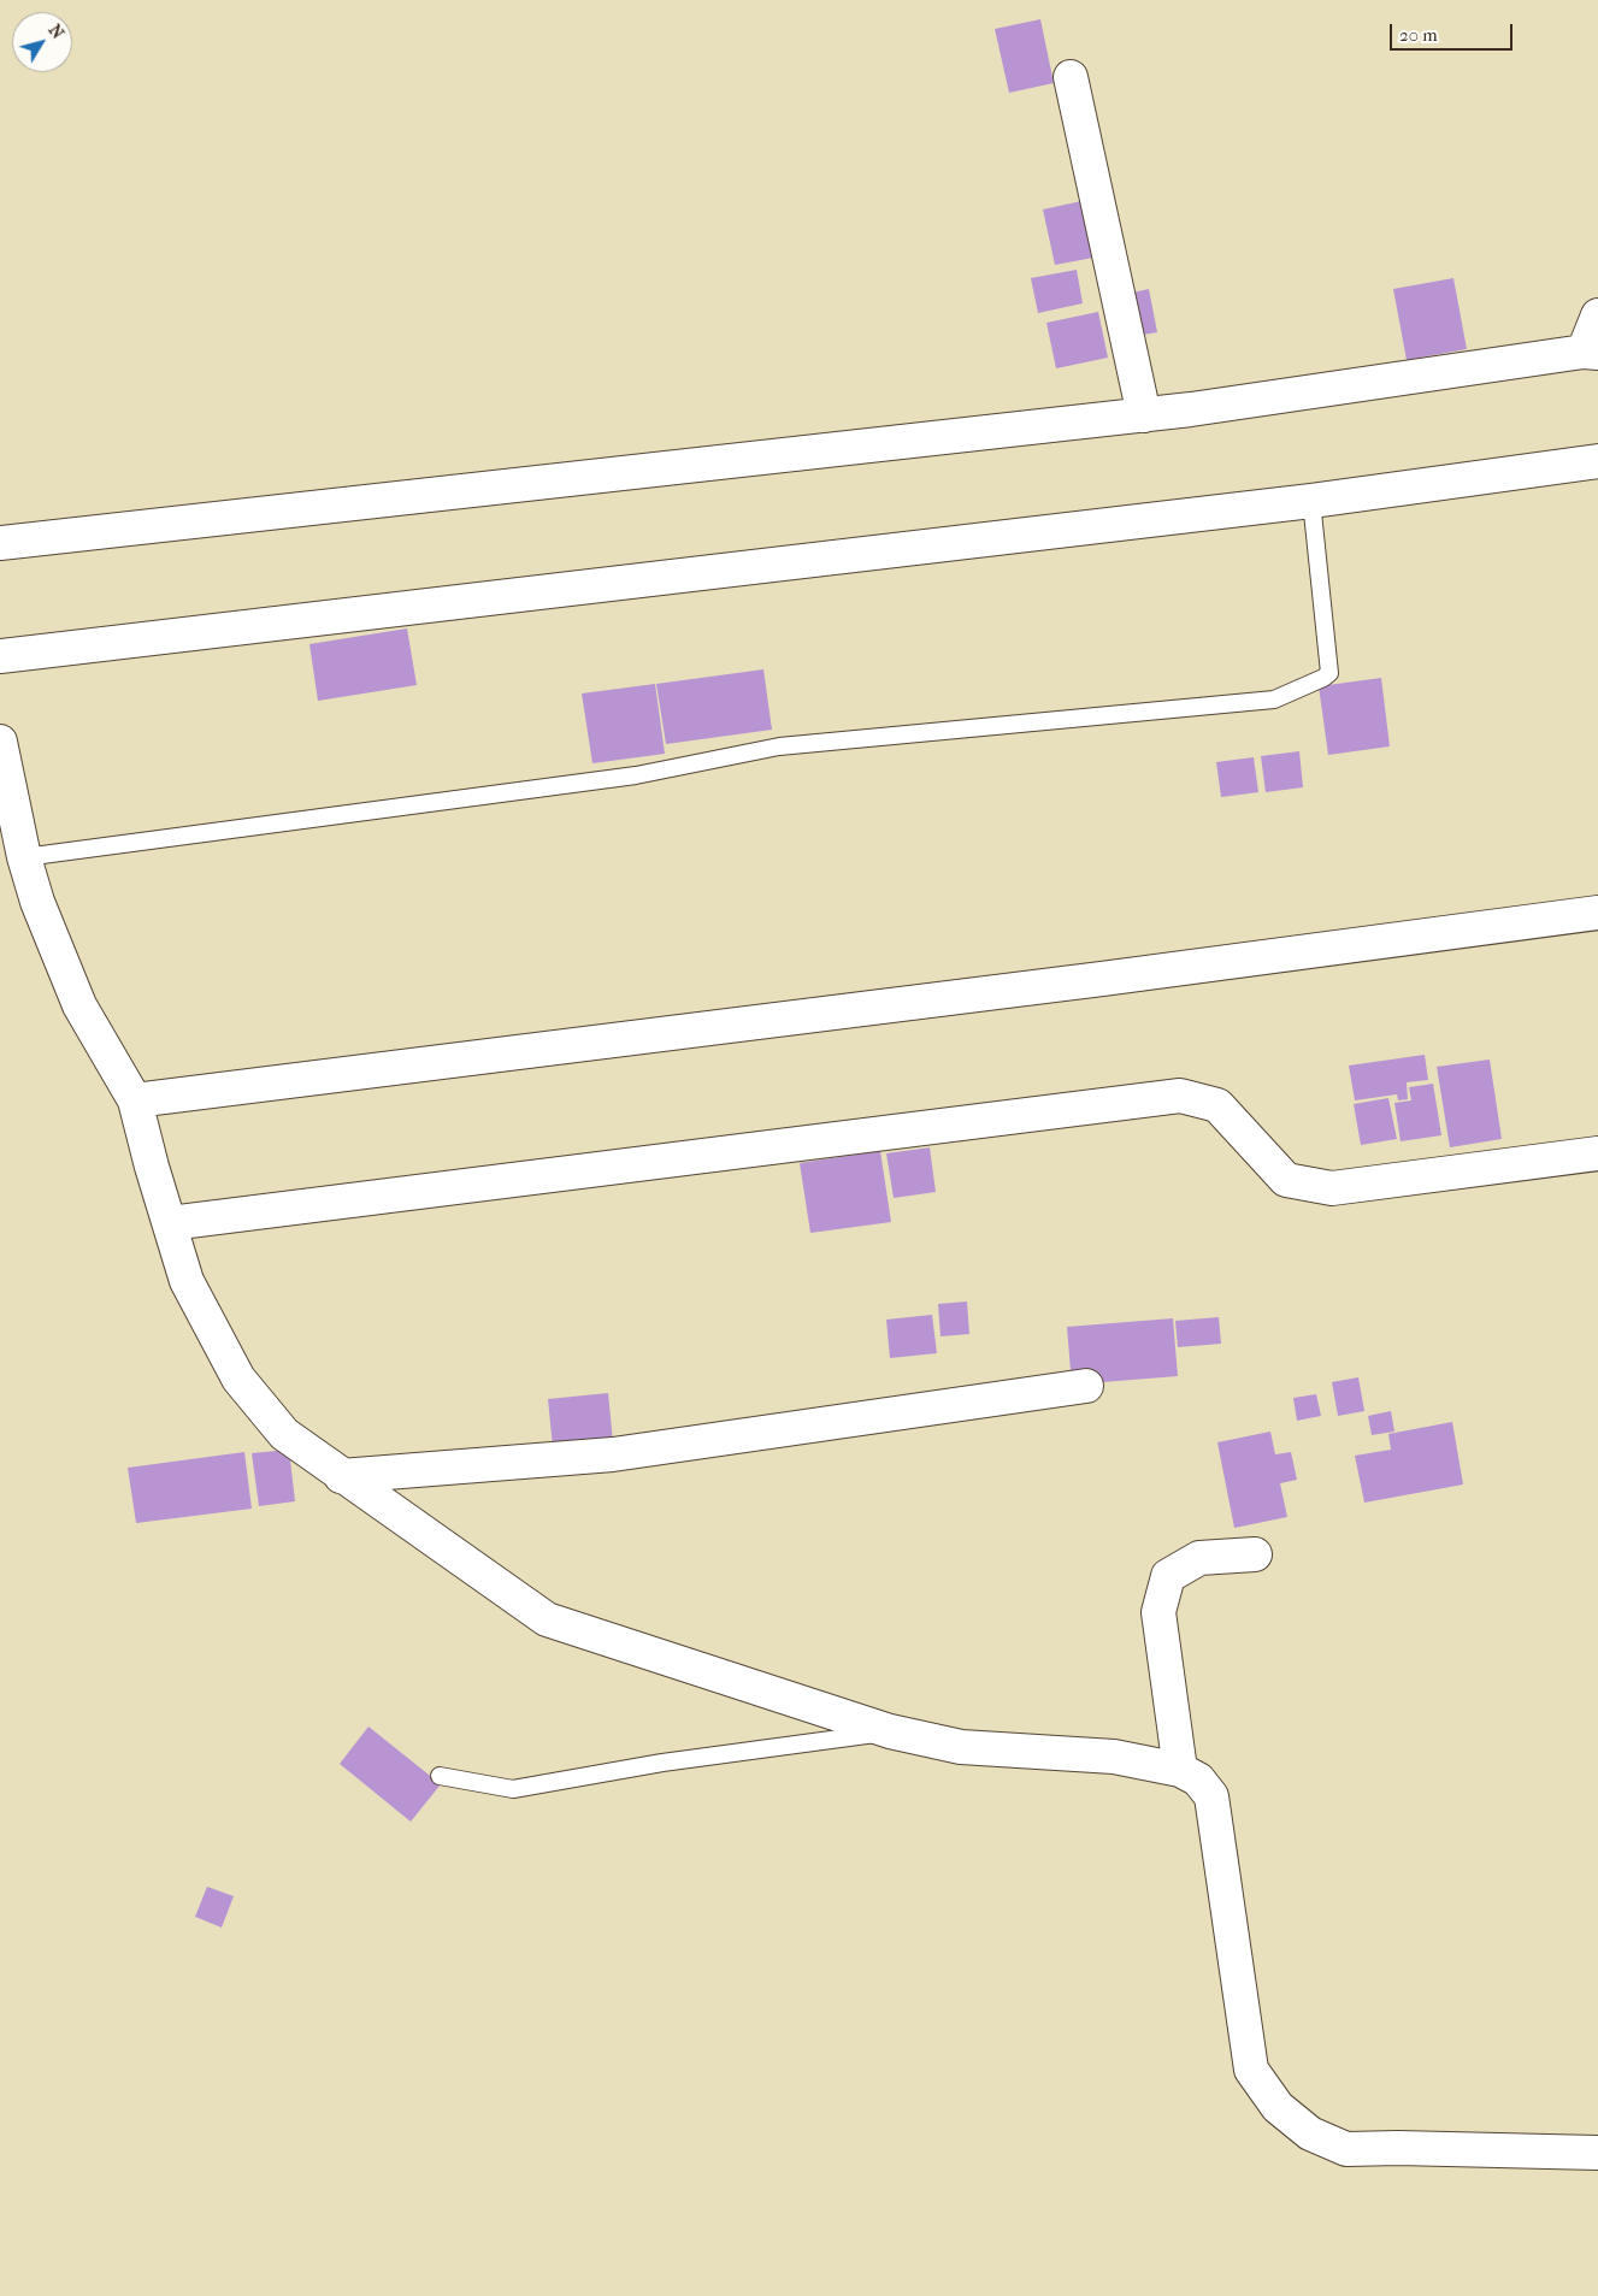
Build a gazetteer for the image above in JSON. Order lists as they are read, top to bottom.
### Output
{
  "scale_bar": "20 m",
  "north": "top right"
}
